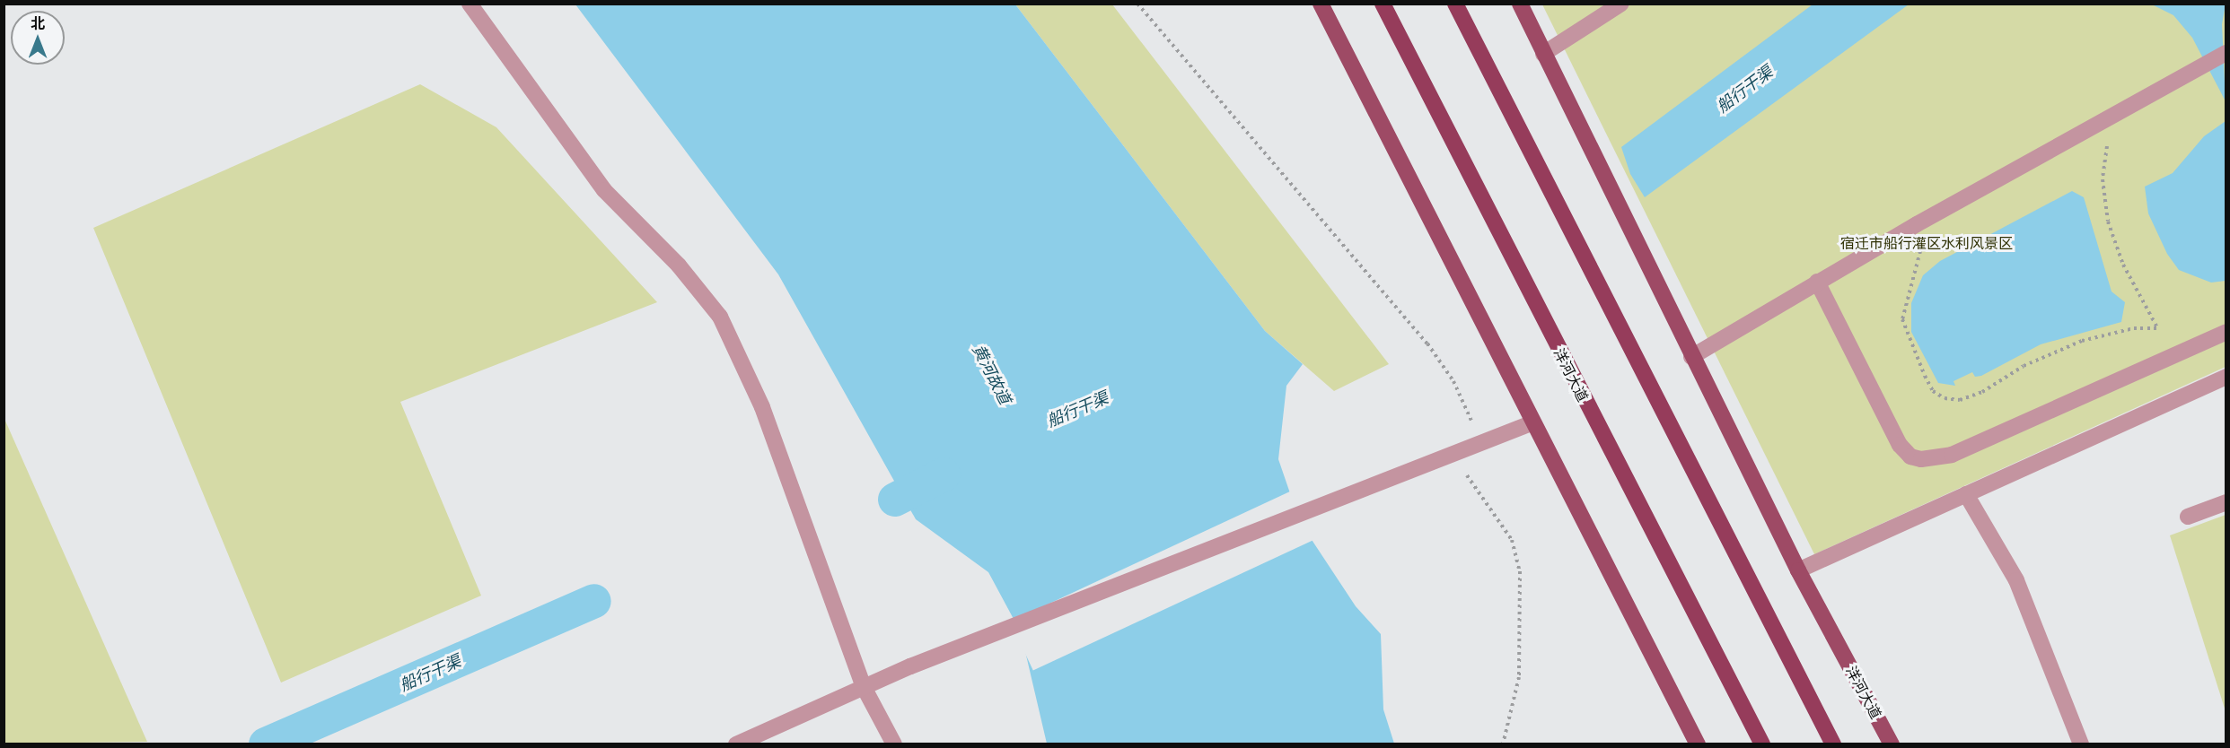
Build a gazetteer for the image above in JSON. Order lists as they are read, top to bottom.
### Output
{
  "streets": {
    "highway": ["洋河大道"]
  },
  "water": ["船行干渠", "黄河故道"],
  "parks": ["宿迁市船行灌区水利风景区"],
  "north": "top"
}
